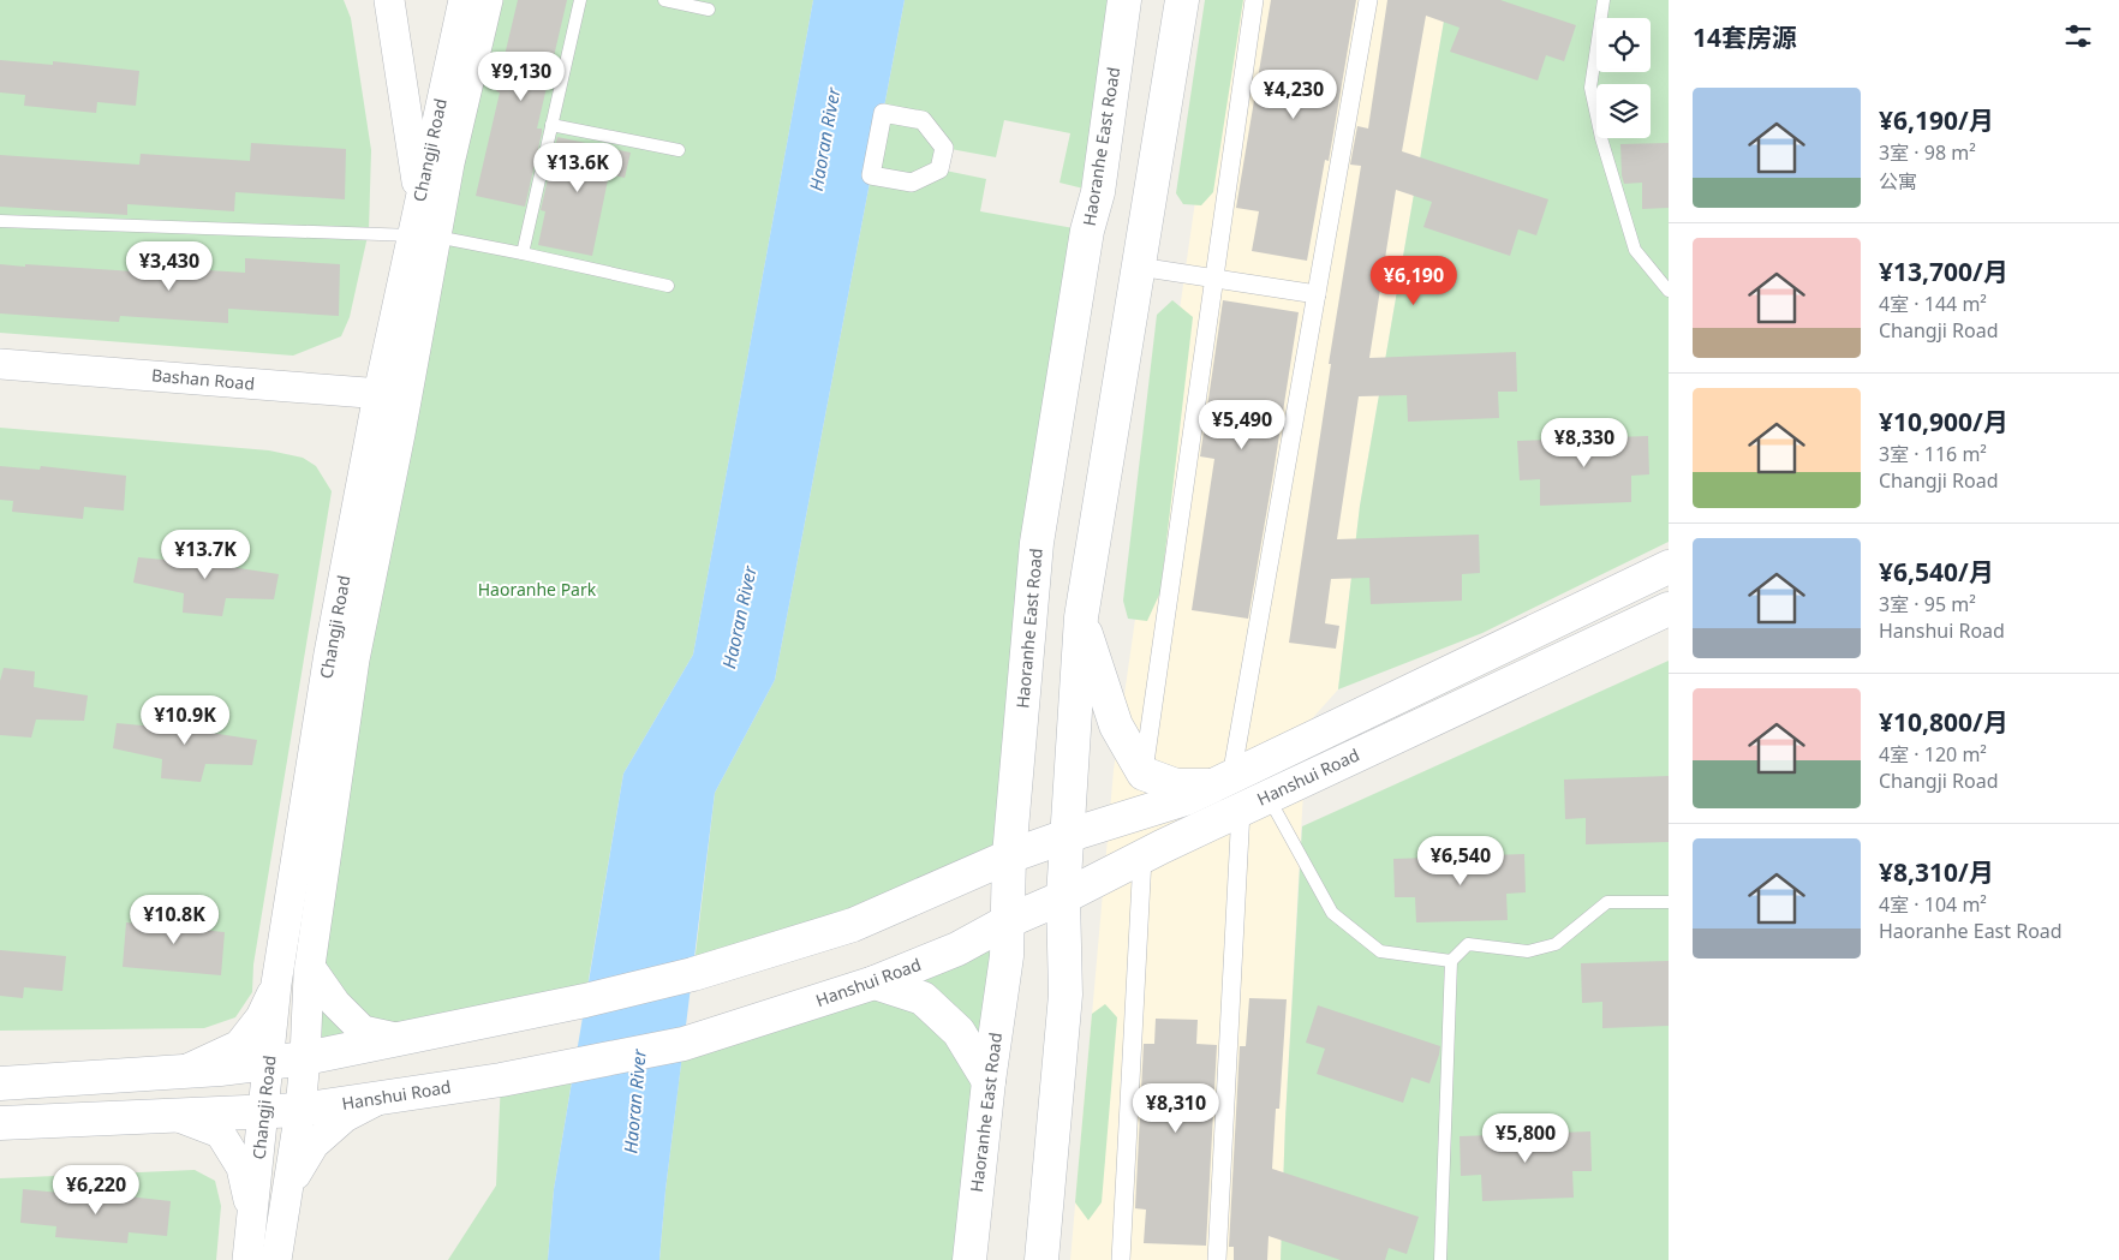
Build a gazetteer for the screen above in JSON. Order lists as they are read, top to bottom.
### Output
{
  "streets": {
    "main road": ["Haoranhe East Road", "Hanshui Road"],
    "street": ["Changji Road", "Bashan Road"]
  },
  "crossings": [
    ["Haoranhe East Road", "Hanshui Road"],
    ["Changji Road", "Bashan Road"],
    ["Changji Road", "Hanshui Road"]
  ],
  "water": ["Haoran River"],
  "parks": ["Haoranhe Park"],
  "page": {
    "heading": "14套房源",
    "price": [
      "¥9,130",
      "¥4,230",
      "¥13.6K",
      "¥3,430",
      "¥6,190",
      "¥5,490",
      "¥8,330",
      "¥13.7K",
      "¥10.9K",
      "¥6,540",
      "¥10.8K",
      "¥8,310",
      "¥5,800",
      "¥6,220"
    ],
    "list": [
      {
        "name": "¥6,190/月",
        "note": "3室 · 98 m² · 公寓"
      },
      {
        "name": "¥13,700/月",
        "note": "4室 · 144 m² · Changji Road"
      },
      {
        "name": "¥10,900/月",
        "note": "3室 · 116 m² · Changji Road"
      },
      {
        "name": "¥6,540/月",
        "note": "3室 · 95 m² · Hanshui Road"
      },
      {
        "name": "¥10,800/月",
        "note": "4室 · 120 m² · Changji Road"
      },
      {
        "name": "¥8,310/月",
        "note": "4室 · 104 m² · Haoranhe East Road"
      }
    ]
  }
}
